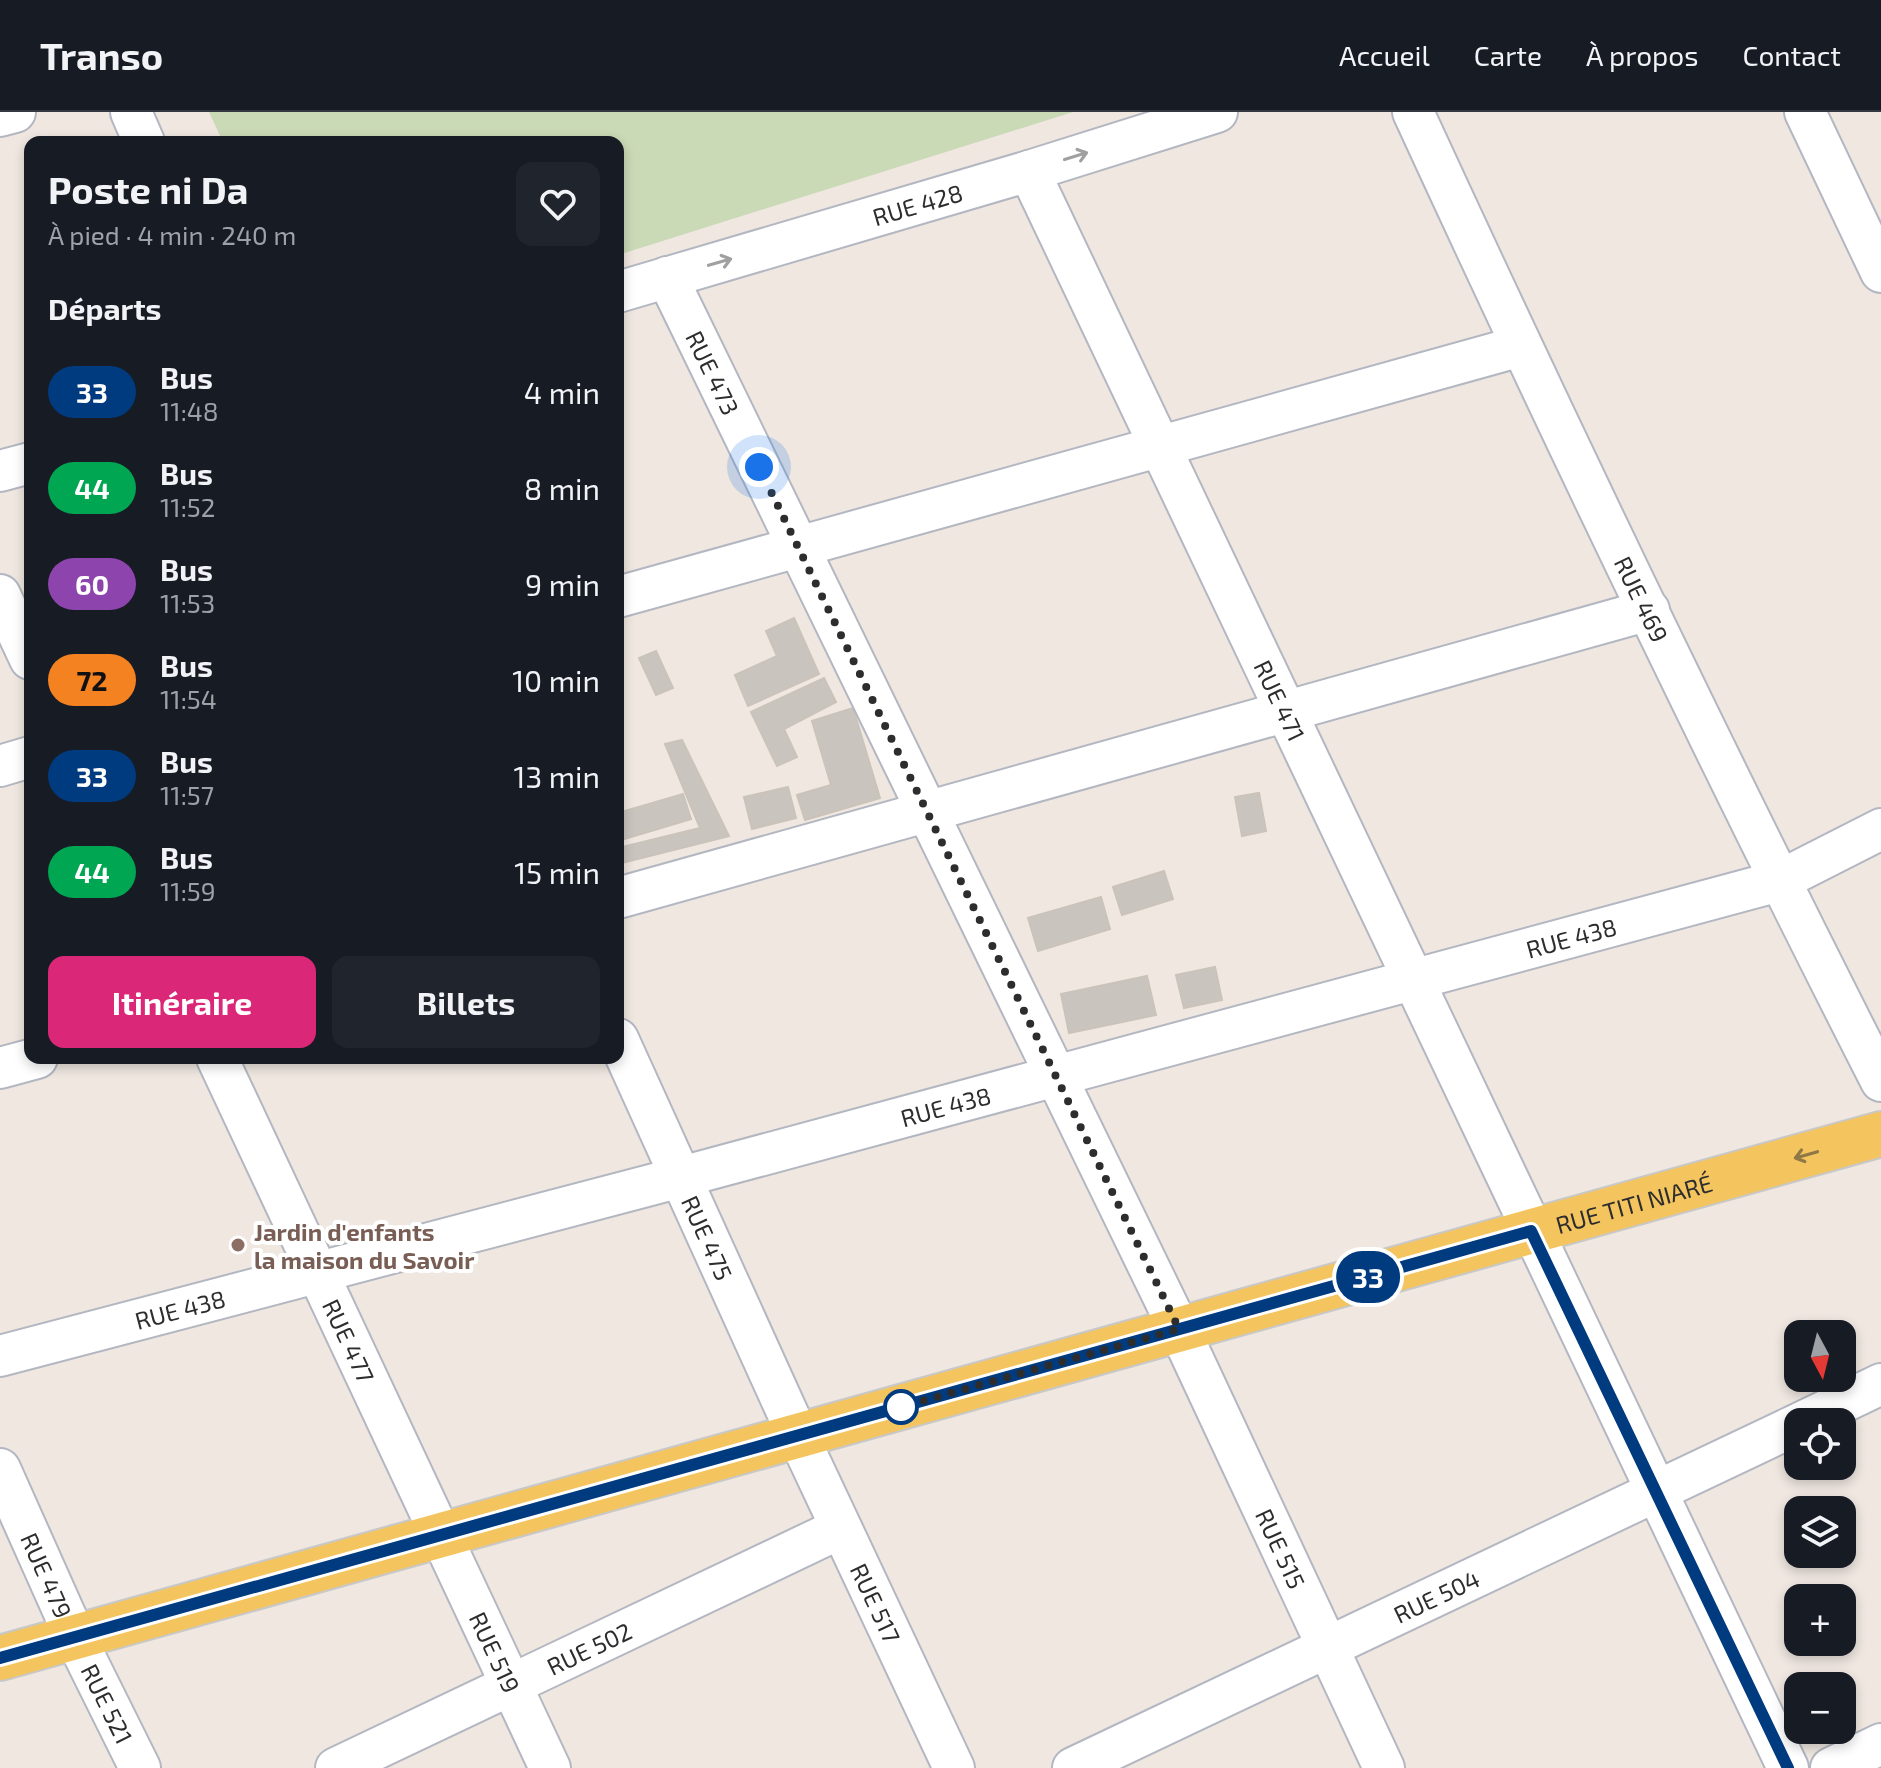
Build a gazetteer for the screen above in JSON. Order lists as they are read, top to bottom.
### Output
{
  "streets": {
    "main road": ["RUE TITI NIARÉ"],
    "street": [
      "RUE 428",
      "RUE 473",
      "RUE 469",
      "RUE 471",
      "RUE 438",
      "RUE 475",
      "RUE 477",
      "RUE 515",
      "RUE 479",
      "RUE 504",
      "RUE 517",
      "RUE 502",
      "RUE 519",
      "RUE 521"
    ]
  },
  "crossings": [
    ["RUE 428", "RUE 473"],
    ["RUE 428", "RUE 471"],
    ["RUE 473", "RUE 438"],
    ["RUE 473", "RUE TITI NIARÉ"],
    ["RUE 473", "RUE 515"],
    ["RUE 469", "RUE 438"],
    ["RUE 471", "RUE 438"],
    ["RUE 471", "RUE TITI NIARÉ"],
    ["RUE 471", "RUE 504"],
    ["RUE 438", "RUE 475"],
    ["RUE 438", "RUE 477"],
    ["RUE TITI NIARÉ", "RUE 475"],
    ["RUE TITI NIARÉ", "RUE 477"],
    ["RUE TITI NIARÉ", "RUE 515"],
    ["RUE TITI NIARÉ", "RUE 479"],
    ["RUE TITI NIARÉ", "RUE 517"],
    ["RUE TITI NIARÉ", "RUE 519"],
    ["RUE TITI NIARÉ", "RUE 521"],
    ["RUE 475", "RUE 517"],
    ["RUE 477", "RUE 519"],
    ["RUE 515", "RUE 504"],
    ["RUE 479", "RUE 521"],
    ["RUE 517", "RUE 502"],
    ["RUE 502", "RUE 519"]
  ],
  "places": ["Jardin d'enfants la maison du Savoir"],
  "lines": ["bus line 33"],
  "north": "bottom",
  "page": {
    "header": "Transo",
    "nav": [
      "Accueil",
      "Carte",
      "À propos",
      "Contact"
    ],
    "on_map": "33",
    "heading": [
      ["Poste ni Da", "À pied · 4 min · 240 m"],
      "Départs"
    ],
    "list": [
      {
        "mark": "33",
        "name": "Bus",
        "note": "11:48",
        "value": "4 min"
      },
      {
        "mark": "44",
        "name": "Bus",
        "note": "11:52",
        "value": "8 min"
      },
      {
        "mark": "60",
        "name": "Bus",
        "note": "11:53",
        "value": "9 min"
      },
      {
        "mark": "72",
        "name": "Bus",
        "note": "11:54",
        "value": "10 min"
      },
      {
        "mark": "33",
        "name": "Bus",
        "note": "11:57",
        "value": "13 min"
      },
      {
        "mark": "44",
        "name": "Bus",
        "note": "11:59",
        "value": "15 min"
      }
    ],
    "buttons": ["Itinéraire", "Billets"],
    "map_buttons": ["+", "−"]
  }
}
